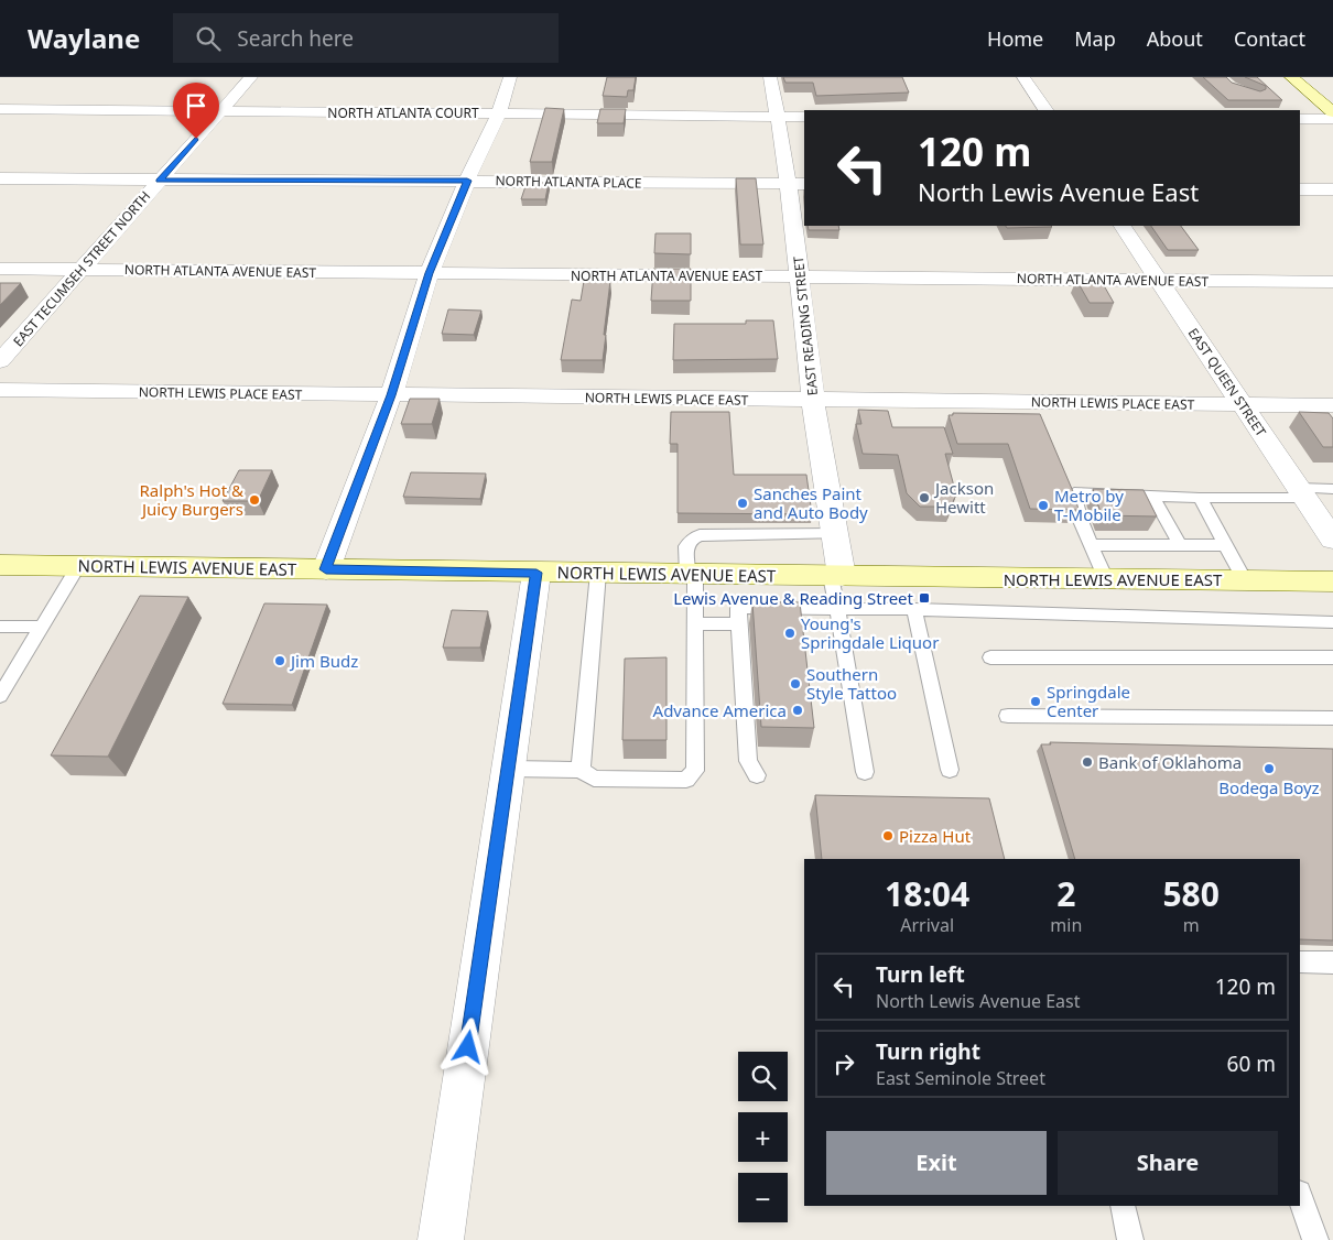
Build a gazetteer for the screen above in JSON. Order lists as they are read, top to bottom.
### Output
{
  "streets": {
    "main road": ["NORTH LEWIS AVENUE EAST"],
    "street": [
      "NORTH ATLANTA COURT",
      "NORTH ATLANTA PLACE",
      "EAST TECUMSEH STREET NORTH",
      "NORTH ATLANTA AVENUE EAST",
      "EAST READING STREET",
      "EAST QUEEN STREET",
      "NORTH LEWIS PLACE EAST"
    ]
  },
  "crossings": [
    ["NORTH ATLANTA COURT", "EAST TECUMSEH STREET NORTH"],
    ["NORTH ATLANTA COURT", "EAST READING STREET"],
    ["NORTH ATLANTA PLACE", "EAST TECUMSEH STREET NORTH"],
    ["NORTH ATLANTA PLACE", "EAST READING STREET"],
    ["EAST TECUMSEH STREET NORTH", "NORTH ATLANTA AVENUE EAST"],
    ["NORTH ATLANTA AVENUE EAST", "EAST READING STREET"],
    ["NORTH ATLANTA AVENUE EAST", "EAST QUEEN STREET"],
    ["EAST READING STREET", "NORTH LEWIS PLACE EAST"],
    ["EAST READING STREET", "NORTH LEWIS AVENUE EAST"],
    ["EAST QUEEN STREET", "NORTH LEWIS PLACE EAST"]
  ],
  "places": {
    "other": [
      "Jackson Hewitt",
      "Ralph's Hot & Juicy Burgers",
      "Sanches Paint and Auto Body",
      "Metro by T-Mobile",
      "Young's Springdale Liquor",
      "Jim Budz",
      "Southern Style Tattoo",
      "Springdale Center",
      "Advance America",
      "Bank of Oklahoma",
      "Bodega Boyz",
      "Pizza Hut"
    ],
    "transit": ["Lewis Avenue & Reading Street"]
  },
  "page": {
    "header": "Waylane",
    "search": "Search here",
    "nav": [
      "Home",
      "Map",
      "About",
      "Contact"
    ],
    "turn": ["120 m", "North Lewis Avenue East"],
    "eta": [
      "18:04",
      "Arrival",
      "2",
      "min",
      "580",
      "m"
    ],
    "list": [
      {
        "name": "Turn left",
        "note": "North Lewis Avenue East",
        "value": "120 m"
      },
      {
        "name": "Turn right",
        "note": "East Seminole Street",
        "value": "60 m"
      }
    ],
    "map_buttons": ["+", "−"],
    "buttons": ["Exit", "Share"]
  }
}
